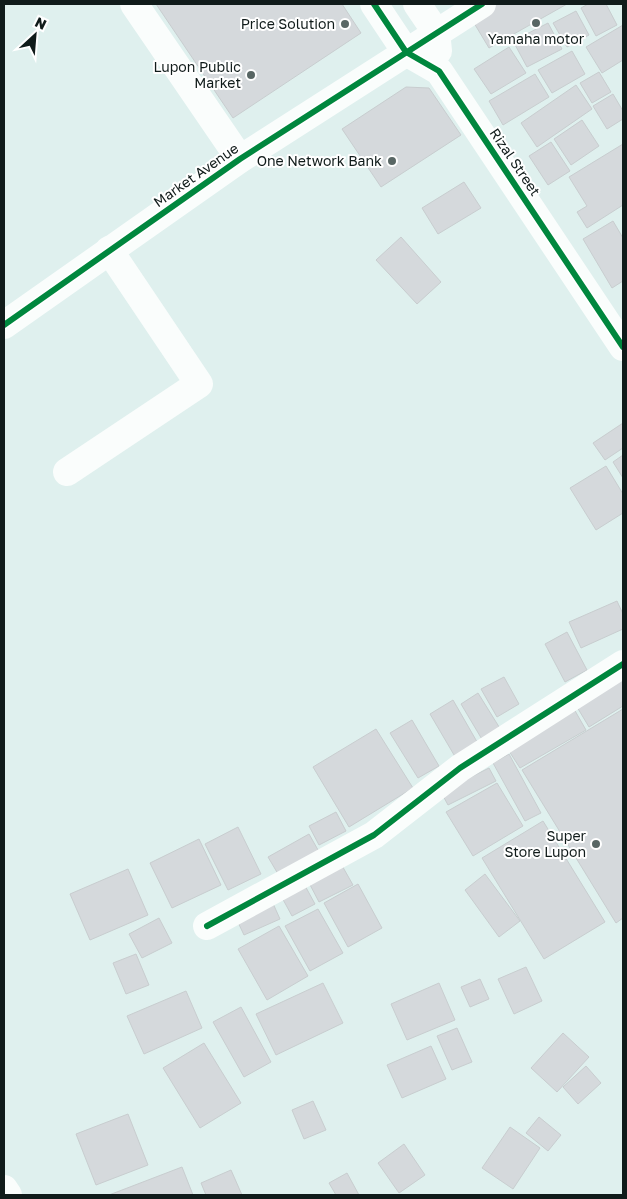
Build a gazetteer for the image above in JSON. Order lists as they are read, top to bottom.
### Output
{
  "streets": {
    "street": ["Rizal Street", "Market Avenue"]
  },
  "crossings": [
    ["Rizal Street", "Market Avenue"]
  ],
  "places": [
    "Yamaha motor",
    "Price Solution",
    "Lupon Public Market",
    "One Network Bank",
    "Super Store Lupon"
  ],
  "north": "top right"
}
